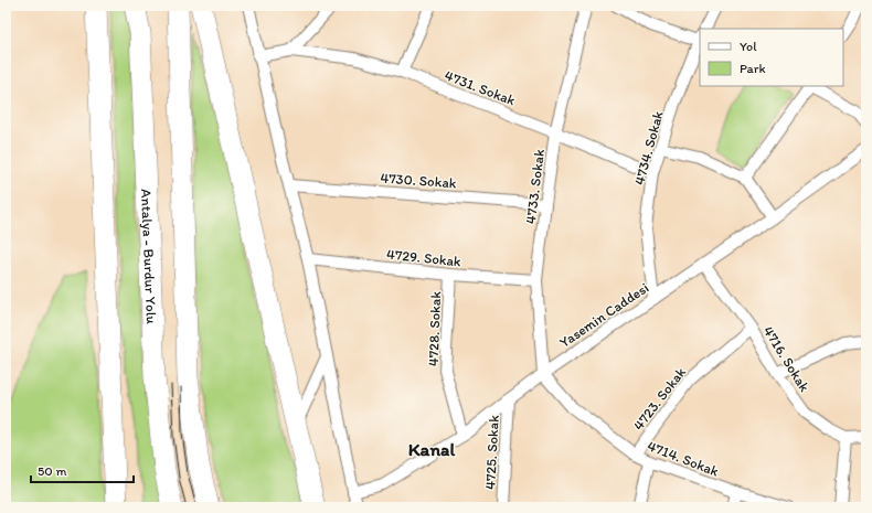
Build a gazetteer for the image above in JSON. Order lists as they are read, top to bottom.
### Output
{
  "streets": {
    "highway": ["Antalya - Burdur Yolu"],
    "street": [
      "4731. Sokak",
      "4734. Sokak",
      "4730. Sokak",
      "4733. Sokak",
      "4729. Sokak",
      "Yasemin Caddesi",
      "4728. Sokak",
      "4716. Sokak",
      "4723. Sokak",
      "4725. Sokak",
      "4714. Sokak"
    ]
  },
  "crossings": [
    ["4731. Sokak", "4734. Sokak"],
    ["4731. Sokak", "4733. Sokak"],
    ["4734. Sokak", "Yasemin Caddesi"],
    ["4730. Sokak", "4733. Sokak"],
    ["4733. Sokak", "4729. Sokak"],
    ["4733. Sokak", "Yasemin Caddesi"],
    ["4733. Sokak", "4714. Sokak"],
    ["4729. Sokak", "4728. Sokak"],
    ["Yasemin Caddesi", "4728. Sokak"],
    ["Yasemin Caddesi", "4716. Sokak"],
    ["Yasemin Caddesi", "4725. Sokak"],
    ["Yasemin Caddesi", "4714. Sokak"],
    ["4716. Sokak", "4723. Sokak"],
    ["4723. Sokak", "4714. Sokak"]
  ],
  "districts": ["Kanal"],
  "legend": ["Yol", "Park"],
  "scale_bar": "50 m"
}
